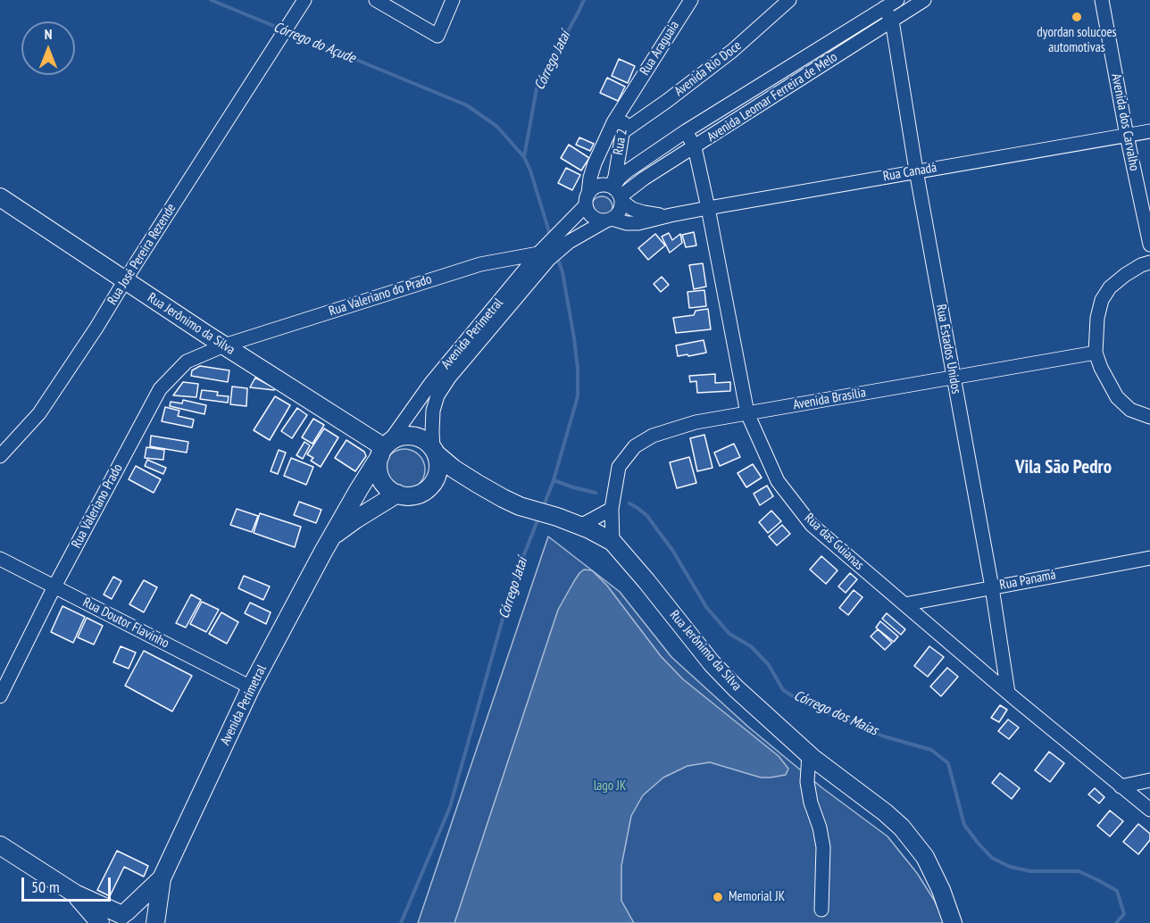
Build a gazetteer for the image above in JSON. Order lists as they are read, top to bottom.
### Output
{
  "streets": {
    "main road": ["Rua Jerônimo da Silva", "Avenida Perimetral"],
    "street": [
      "Rua Araguaia",
      "Avenida Rio Doce",
      "Avenida Leomar Ferreira de Melo",
      "Avenida dos Carvalho",
      "Rua 2",
      "Rua Canadá",
      "Rua José Pereira Rezende",
      "Rua Valeriano do Prado",
      "Rua Estados Unidos",
      "Avenida Brasília",
      "Rua Valeriano Prado",
      "Rua das Guianas",
      "Rua Panamá",
      "Rua Doutor Flavinho"
    ]
  },
  "crossings": [
    ["Rua Araguaia", "Avenida Leomar Ferreira de Melo"],
    ["Rua Araguaia", "Rua 2"],
    ["Rua Araguaia", "Rua Canadá"],
    ["Rua Araguaia", "Avenida Perimetral"],
    ["Avenida Rio Doce", "Rua 2"],
    ["Avenida Leomar Ferreira de Melo", "Rua 2"],
    ["Avenida Leomar Ferreira de Melo", "Rua Canadá"],
    ["Avenida Leomar Ferreira de Melo", "Avenida Perimetral"],
    ["Avenida Leomar Ferreira de Melo", "Rua Estados Unidos"],
    ["Avenida Leomar Ferreira de Melo", "Rua das Guianas"],
    ["Avenida dos Carvalho", "Rua Canadá"],
    ["Rua 2", "Rua Canadá"],
    ["Rua 2", "Avenida Perimetral"],
    ["Rua Canadá", "Avenida Perimetral"],
    ["Rua Canadá", "Rua Estados Unidos"],
    ["Rua Canadá", "Rua das Guianas"],
    ["Rua José Pereira Rezende", "Rua Jerônimo da Silva"],
    ["Rua Valeriano do Prado", "Rua Jerônimo da Silva"],
    ["Rua Valeriano do Prado", "Avenida Perimetral"],
    ["Rua Valeriano do Prado", "Rua Valeriano Prado"],
    ["Rua Jerônimo da Silva", "Avenida Perimetral"],
    ["Rua Jerônimo da Silva", "Avenida Brasília"],
    ["Rua Jerônimo da Silva", "Rua Valeriano Prado"],
    ["Avenida Perimetral", "Rua Doutor Flavinho"],
    ["Rua Estados Unidos", "Avenida Brasília"],
    ["Rua Estados Unidos", "Rua das Guianas"],
    ["Rua Estados Unidos", "Rua Panamá"],
    ["Avenida Brasília", "Rua das Guianas"],
    ["Rua Valeriano Prado", "Rua Doutor Flavinho"],
    ["Rua das Guianas", "Rua Panamá"]
  ],
  "districts": ["Vila São Pedro"],
  "water": ["Córrego do Açude", "Córrego Jataí", "Córrego dos Maias"],
  "parks": ["lago JK"],
  "places": ["dyordan solucoes automotivas", "Memorial JK"],
  "scale_bar": "50 m",
  "north": "top"
}
